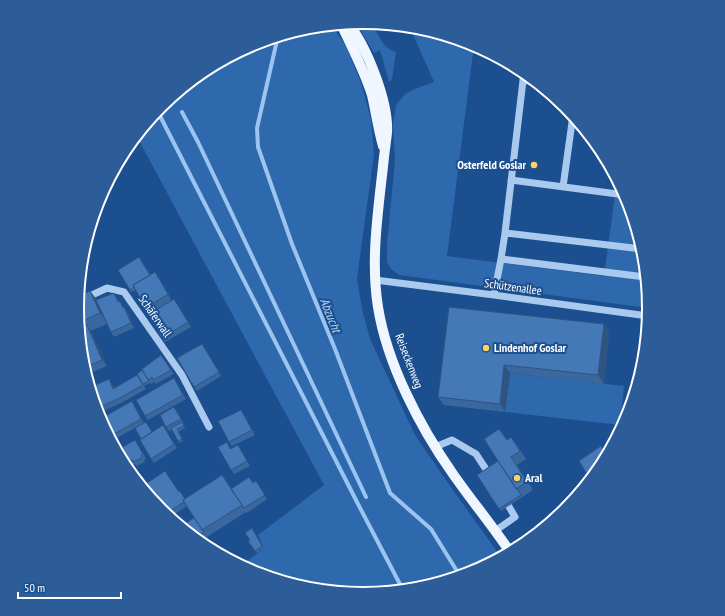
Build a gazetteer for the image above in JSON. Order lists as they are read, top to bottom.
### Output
{
  "streets": {
    "main road": ["Reiseckenweg"],
    "street": ["Schützenallee", "Schäferwall"]
  },
  "crossings": [
    ["Schützenallee", "Reiseckenweg"]
  ],
  "water": ["Abzucht"],
  "places": ["Osterfeld Goslar", "Lindenhof Goslar", "Aral"],
  "scale_bar": "50 m"
}
